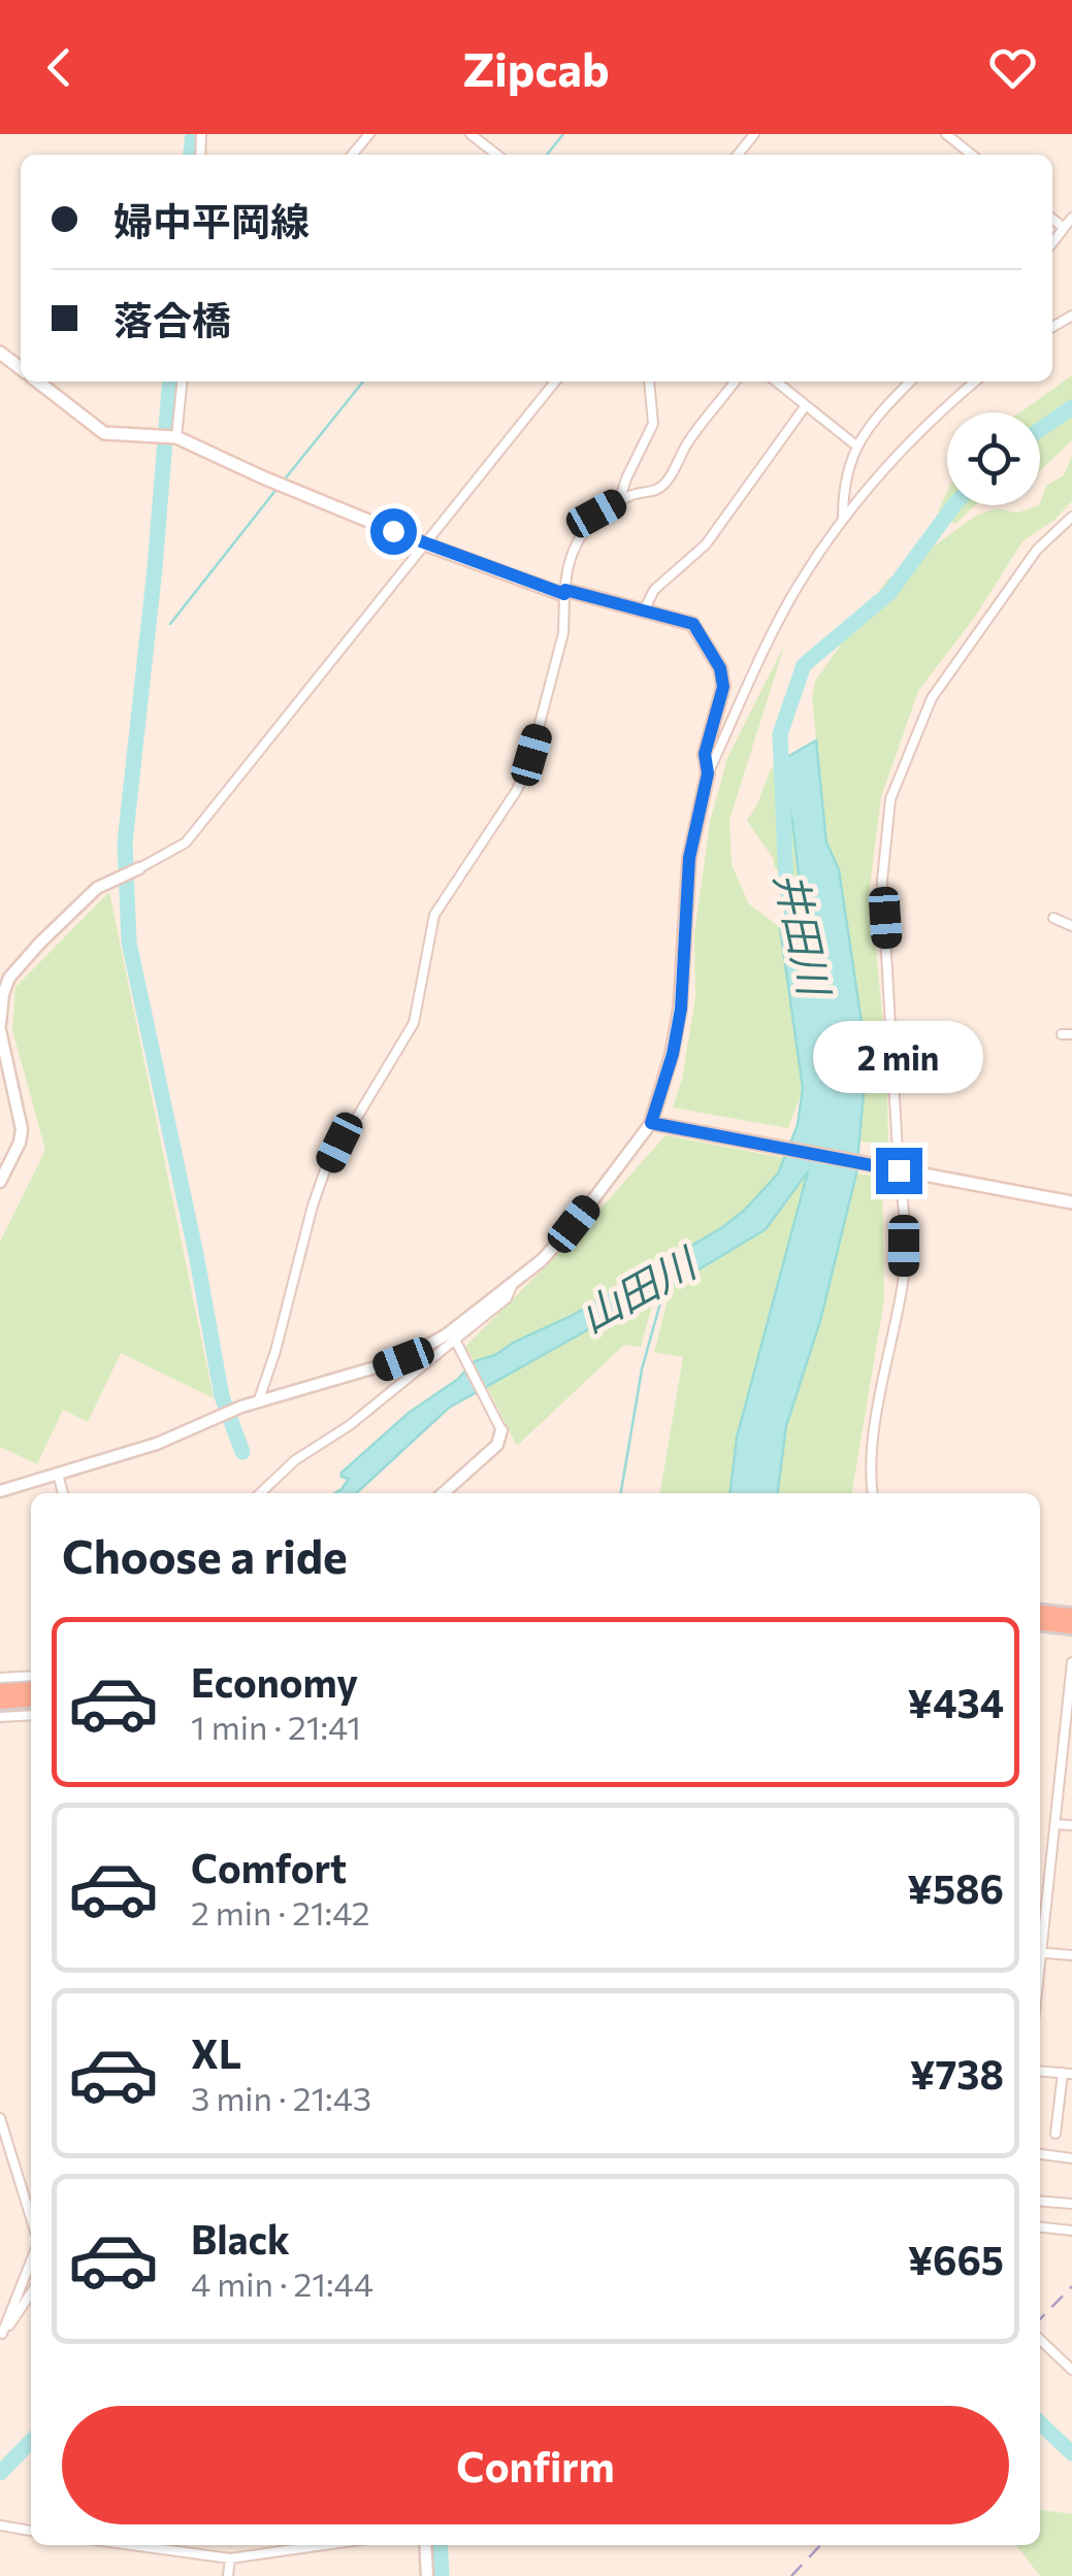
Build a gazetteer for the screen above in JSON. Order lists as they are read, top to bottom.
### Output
{
  "water": ["井田川", "山田川"],
  "page": {
    "header": "Zipcab",
    "banner": ["婦中平岡線", "落合橋"],
    "bubble": "2 min",
    "heading": "Choose a ride",
    "list": [
      {
        "name": "Economy",
        "note": "1 min · 21:41",
        "value": "¥434"
      },
      {
        "name": "Comfort",
        "note": "2 min · 21:42",
        "value": "¥586"
      },
      {
        "name": "XL",
        "note": "3 min · 21:43",
        "value": "¥738"
      },
      {
        "name": "Black",
        "note": "4 min · 21:44",
        "value": "¥665"
      }
    ],
    "buttons": "Confirm"
  }
}
